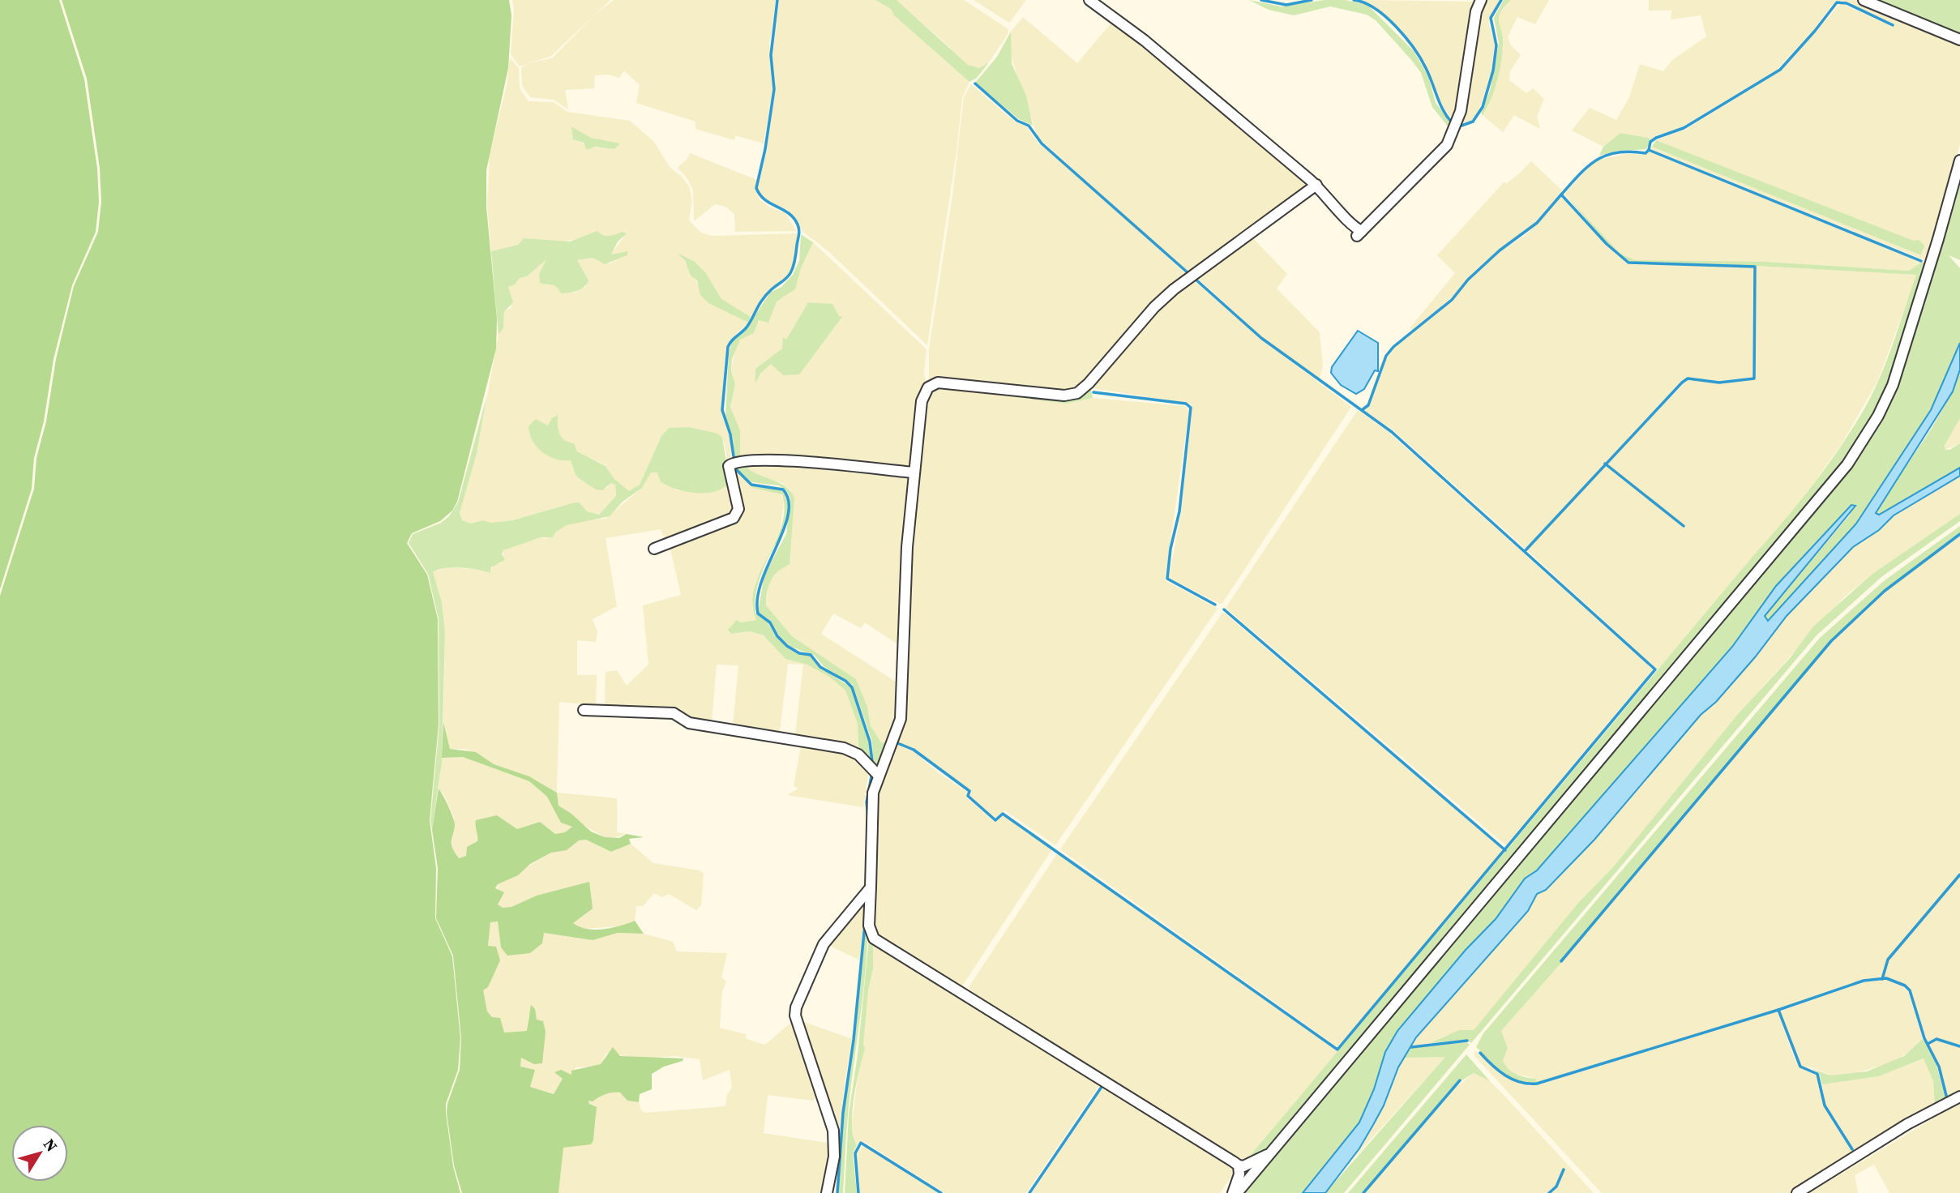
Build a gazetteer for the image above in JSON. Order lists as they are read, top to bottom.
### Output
{
  "north": "top right"
}
